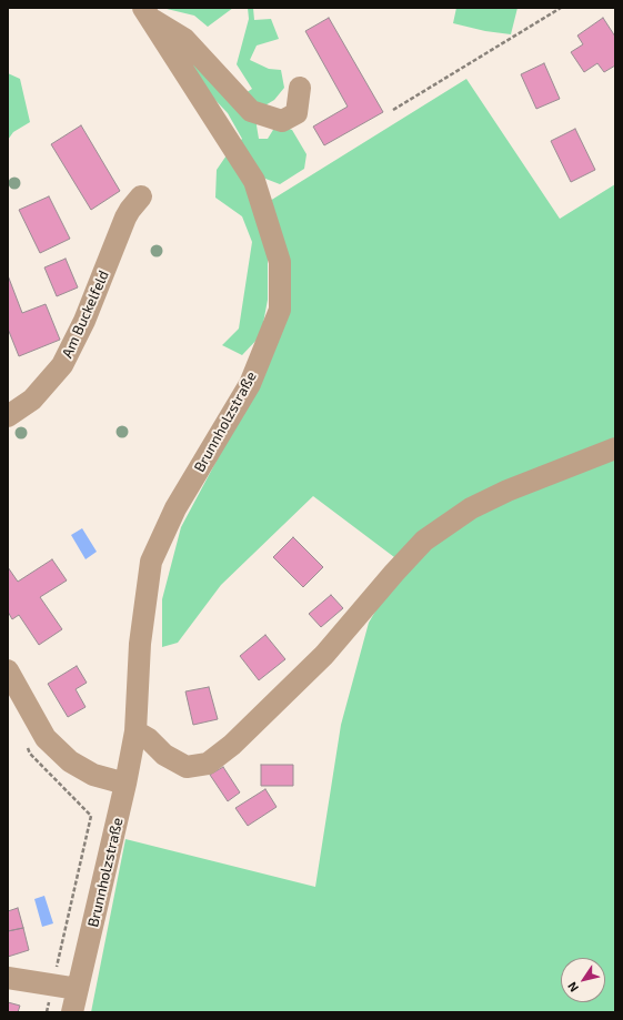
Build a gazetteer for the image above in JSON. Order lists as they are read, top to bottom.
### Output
{
  "streets": {
    "street": ["Am Buckelfeld", "Brunnholzstraße"]
  },
  "north": "bottom left"
}
